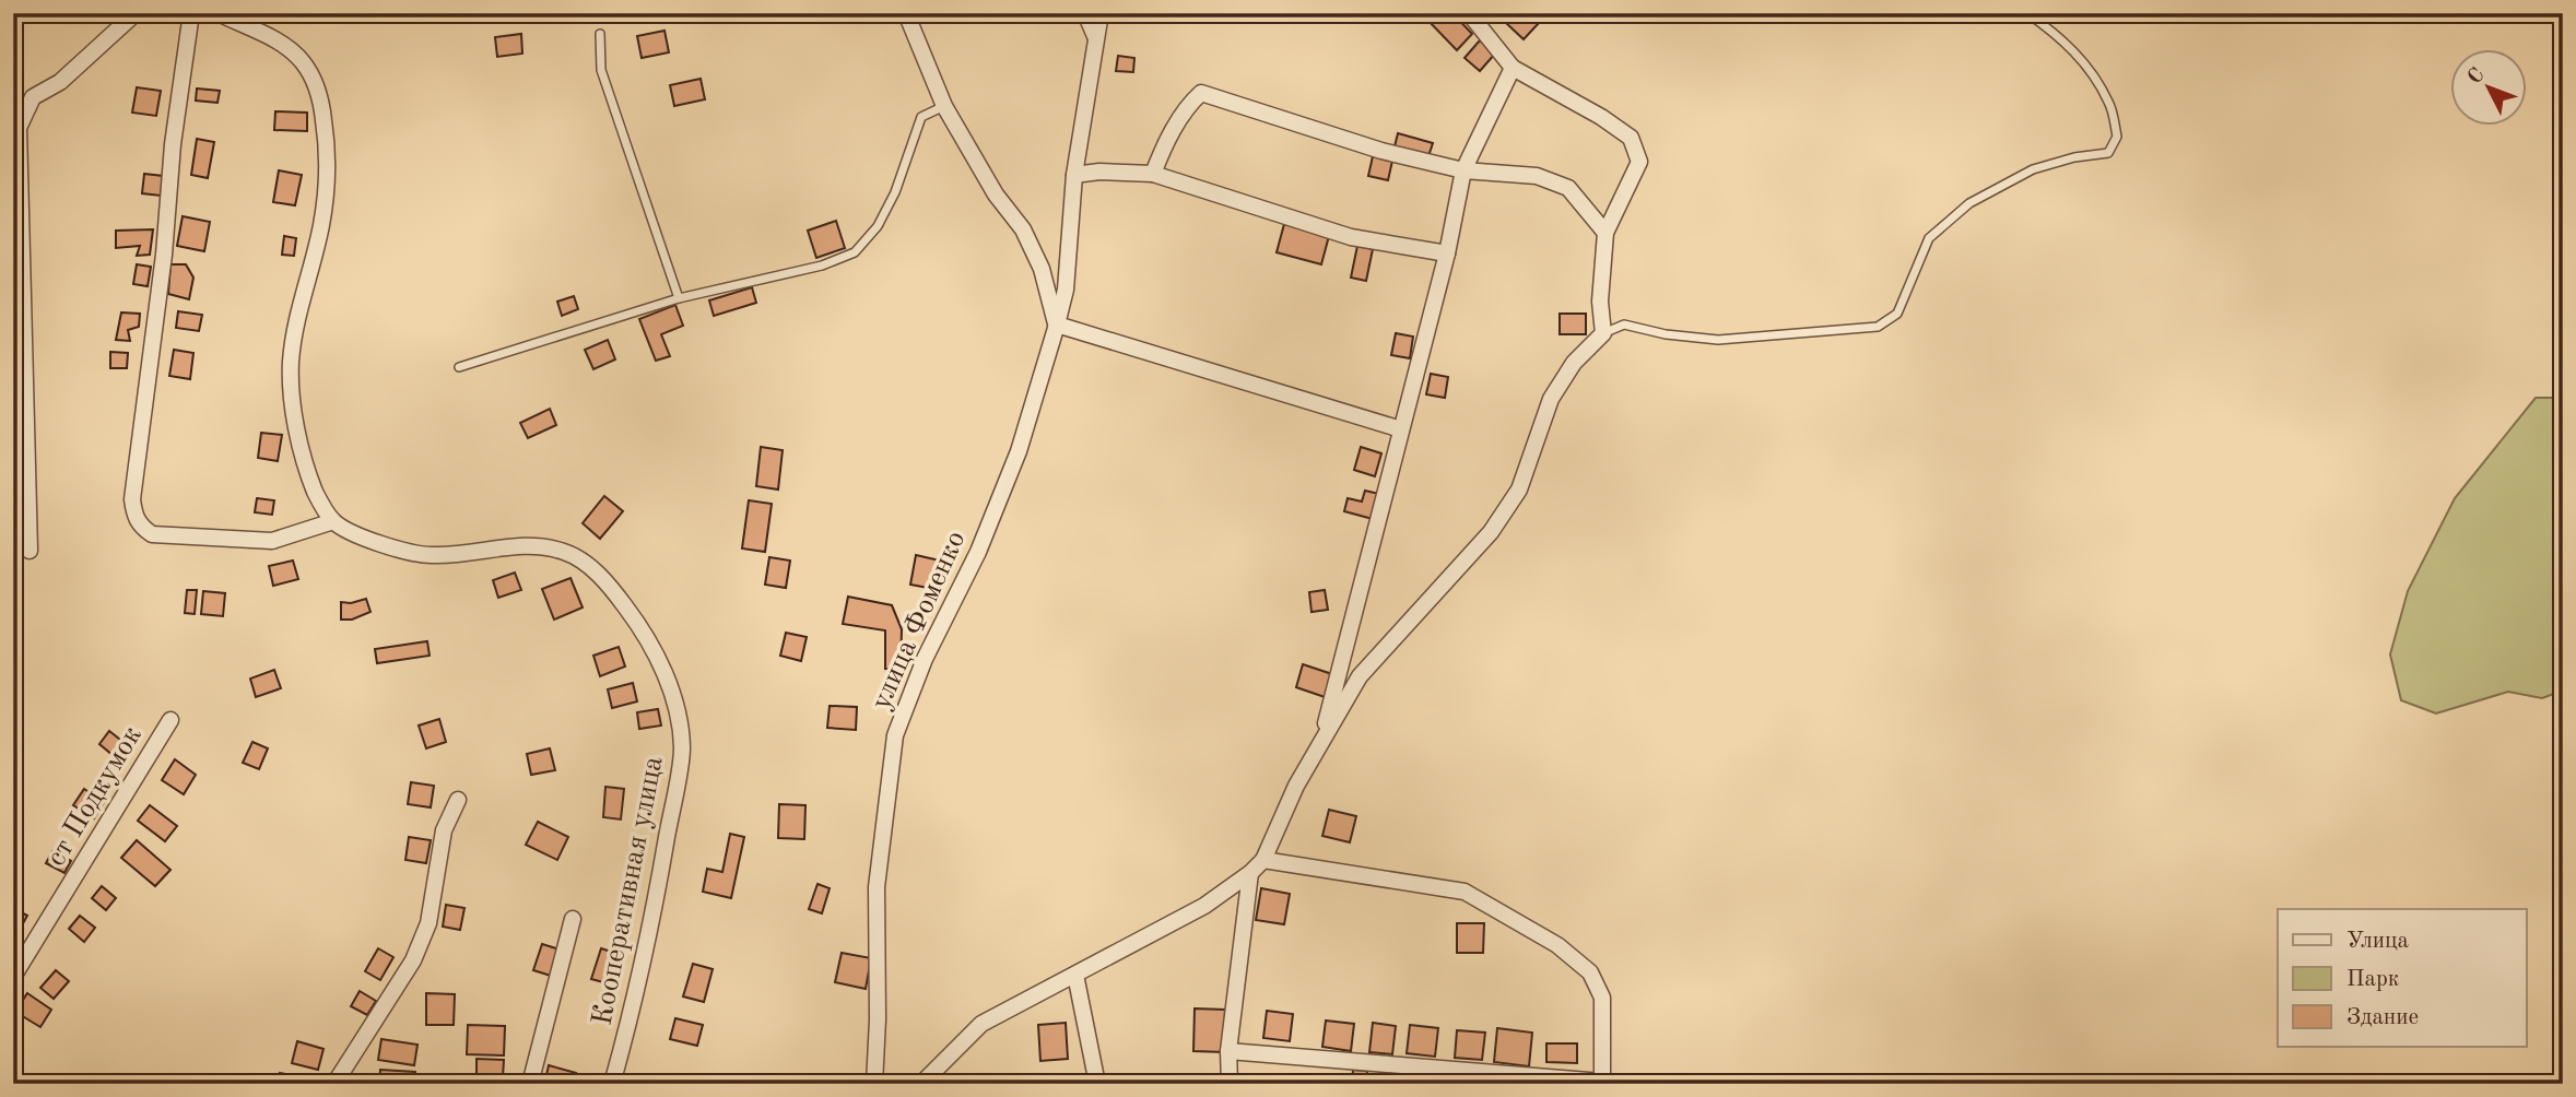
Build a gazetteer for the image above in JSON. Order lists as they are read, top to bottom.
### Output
{
  "streets": {
    "street": ["улица Фоменко", "ст Подкумок", "Кооперативная улица"]
  },
  "legend": ["Улица", "Парк", "Здание"],
  "north": "top left"
}
